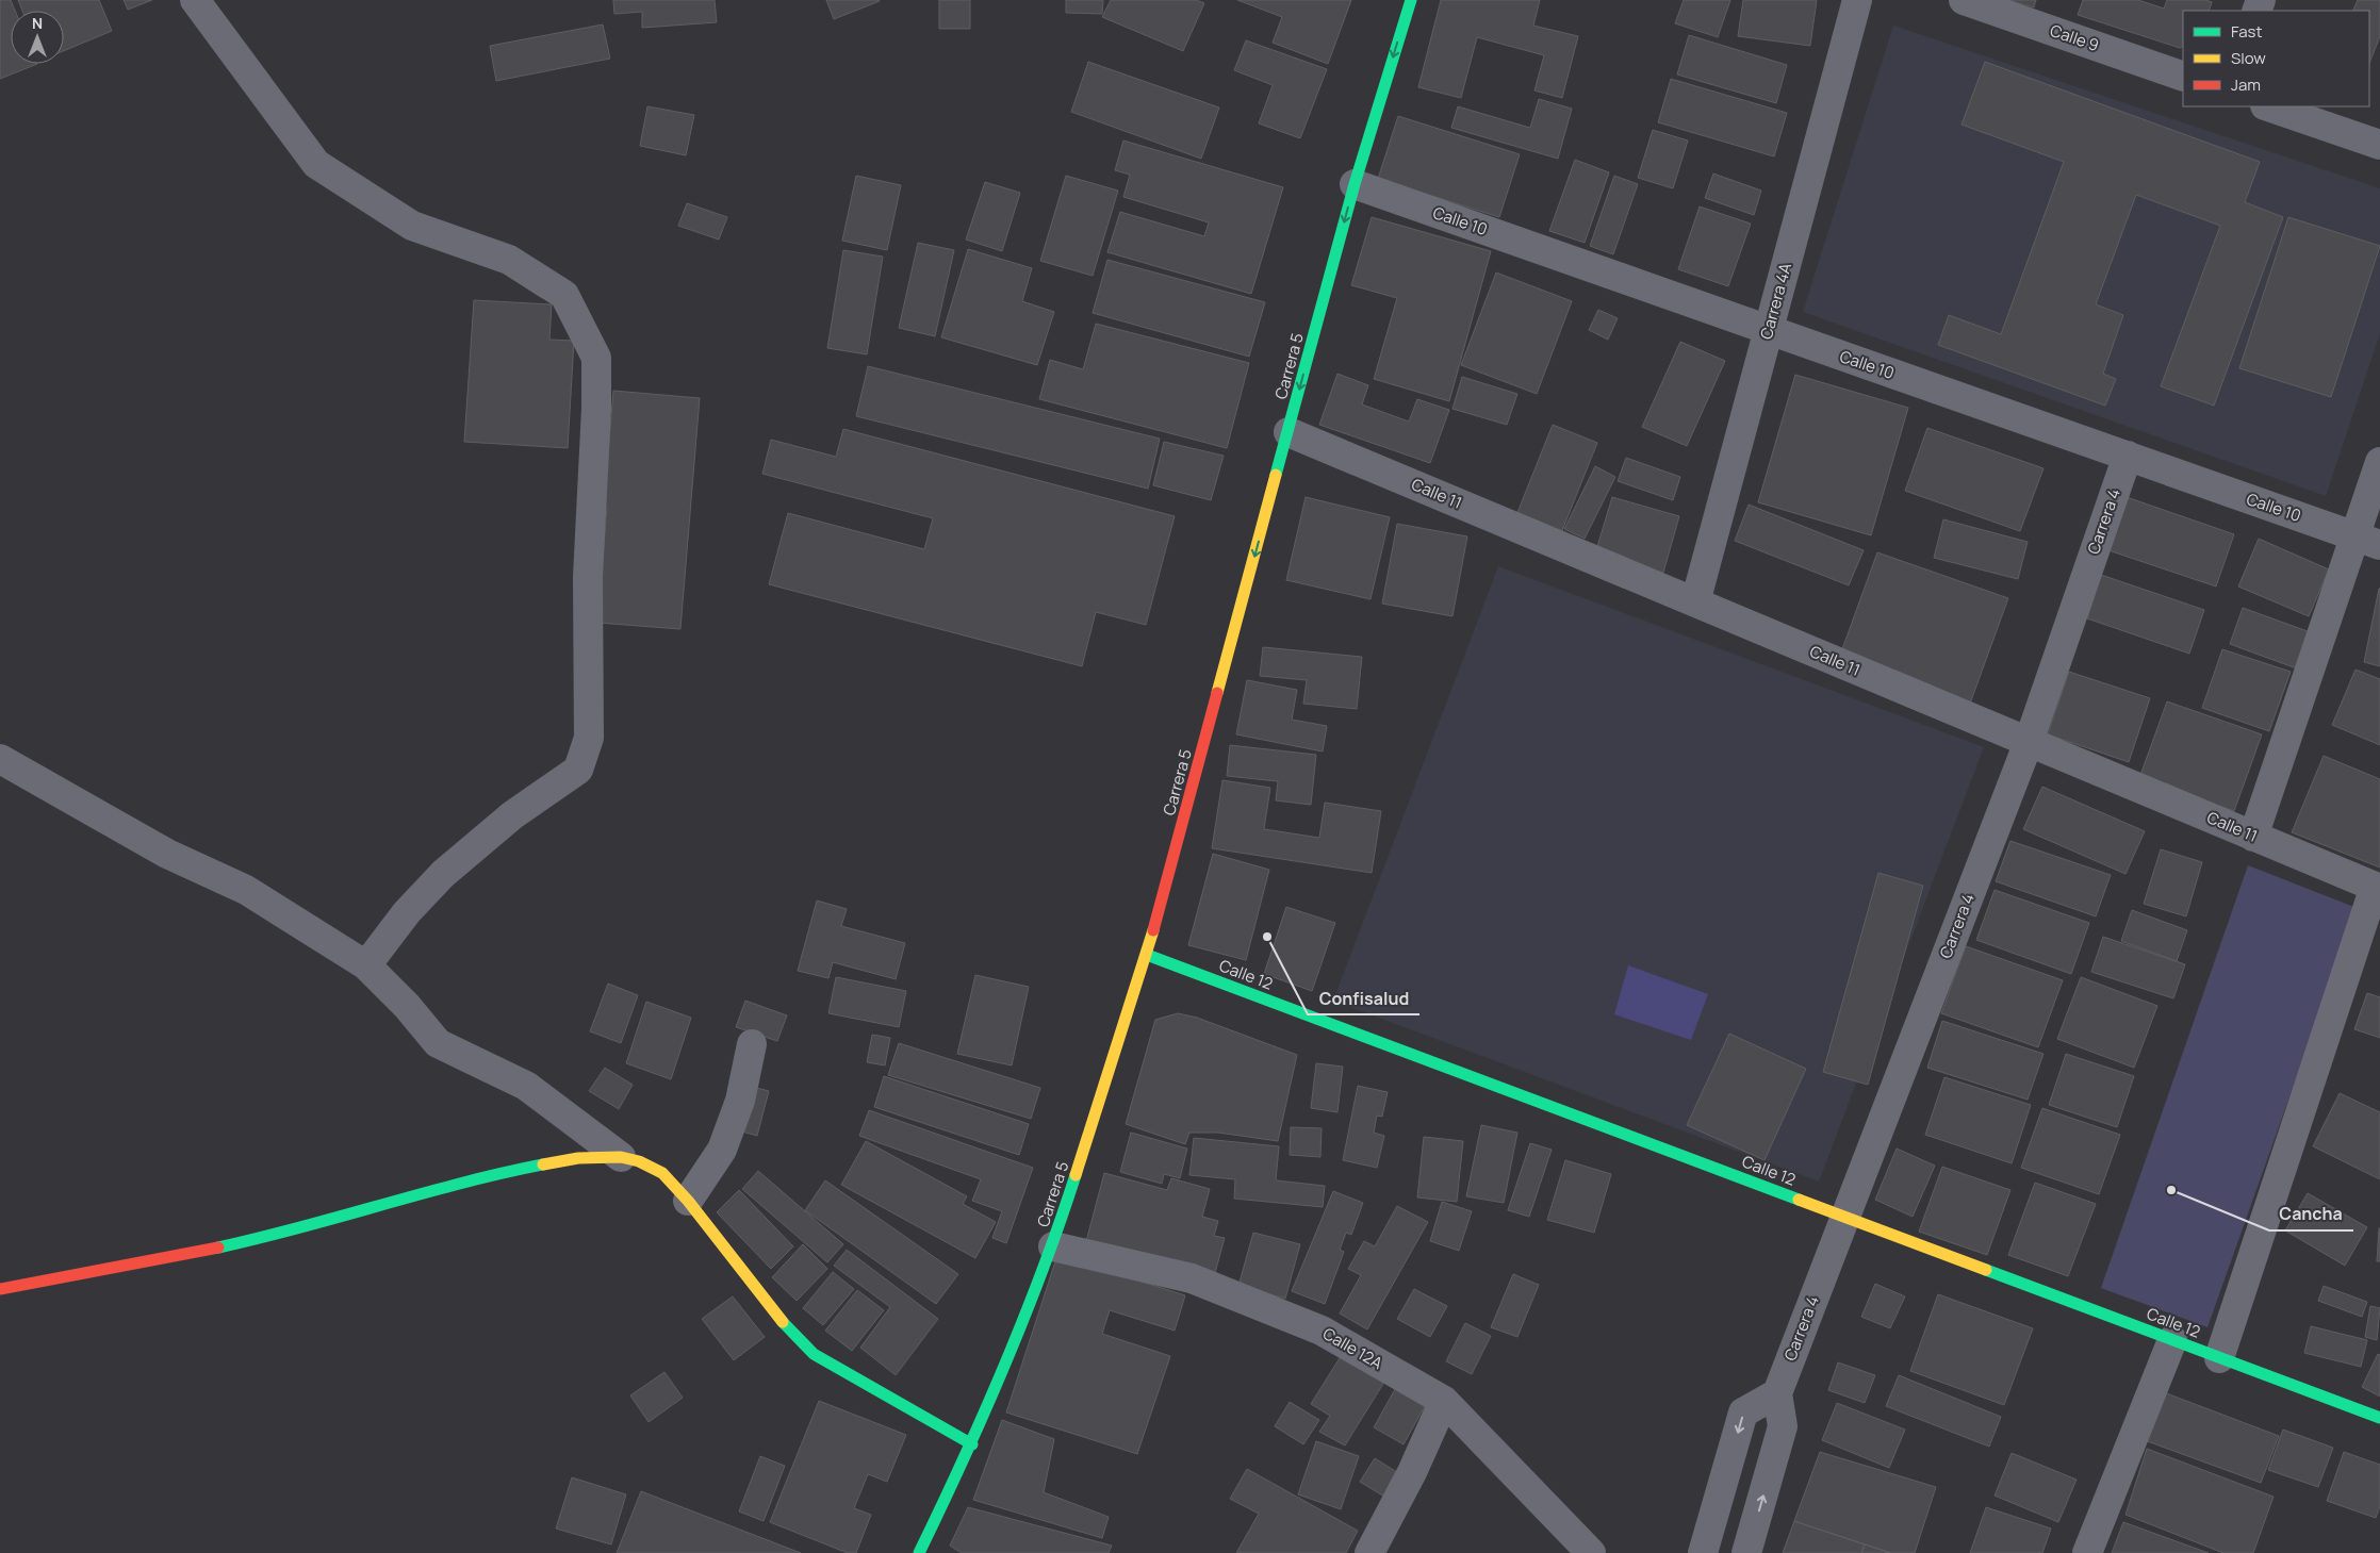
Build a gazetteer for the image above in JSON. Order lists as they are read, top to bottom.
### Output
{
  "streets": {
    "street": [
      "Calle 9",
      "Calle 10",
      "Carrera 4A",
      "Carrera 5",
      "Calle 11",
      "Carrera 4",
      "Calle 12",
      "Calle 12A"
    ]
  },
  "crossings": [
    ["Calle 10", "Carrera 4A"],
    ["Calle 10", "Carrera 5"],
    ["Calle 10", "Carrera 4"],
    ["Carrera 4A", "Calle 11"],
    ["Carrera 5", "Calle 11"],
    ["Carrera 5", "Calle 12"],
    ["Carrera 5", "Calle 12A"],
    ["Calle 11", "Carrera 4"],
    ["Carrera 4", "Calle 12"]
  ],
  "one_way": ["Carrera 5"],
  "places": ["Confisalud", "Cancha"],
  "legend": ["Fast", "Slow", "Jam"],
  "north": "top"
}
